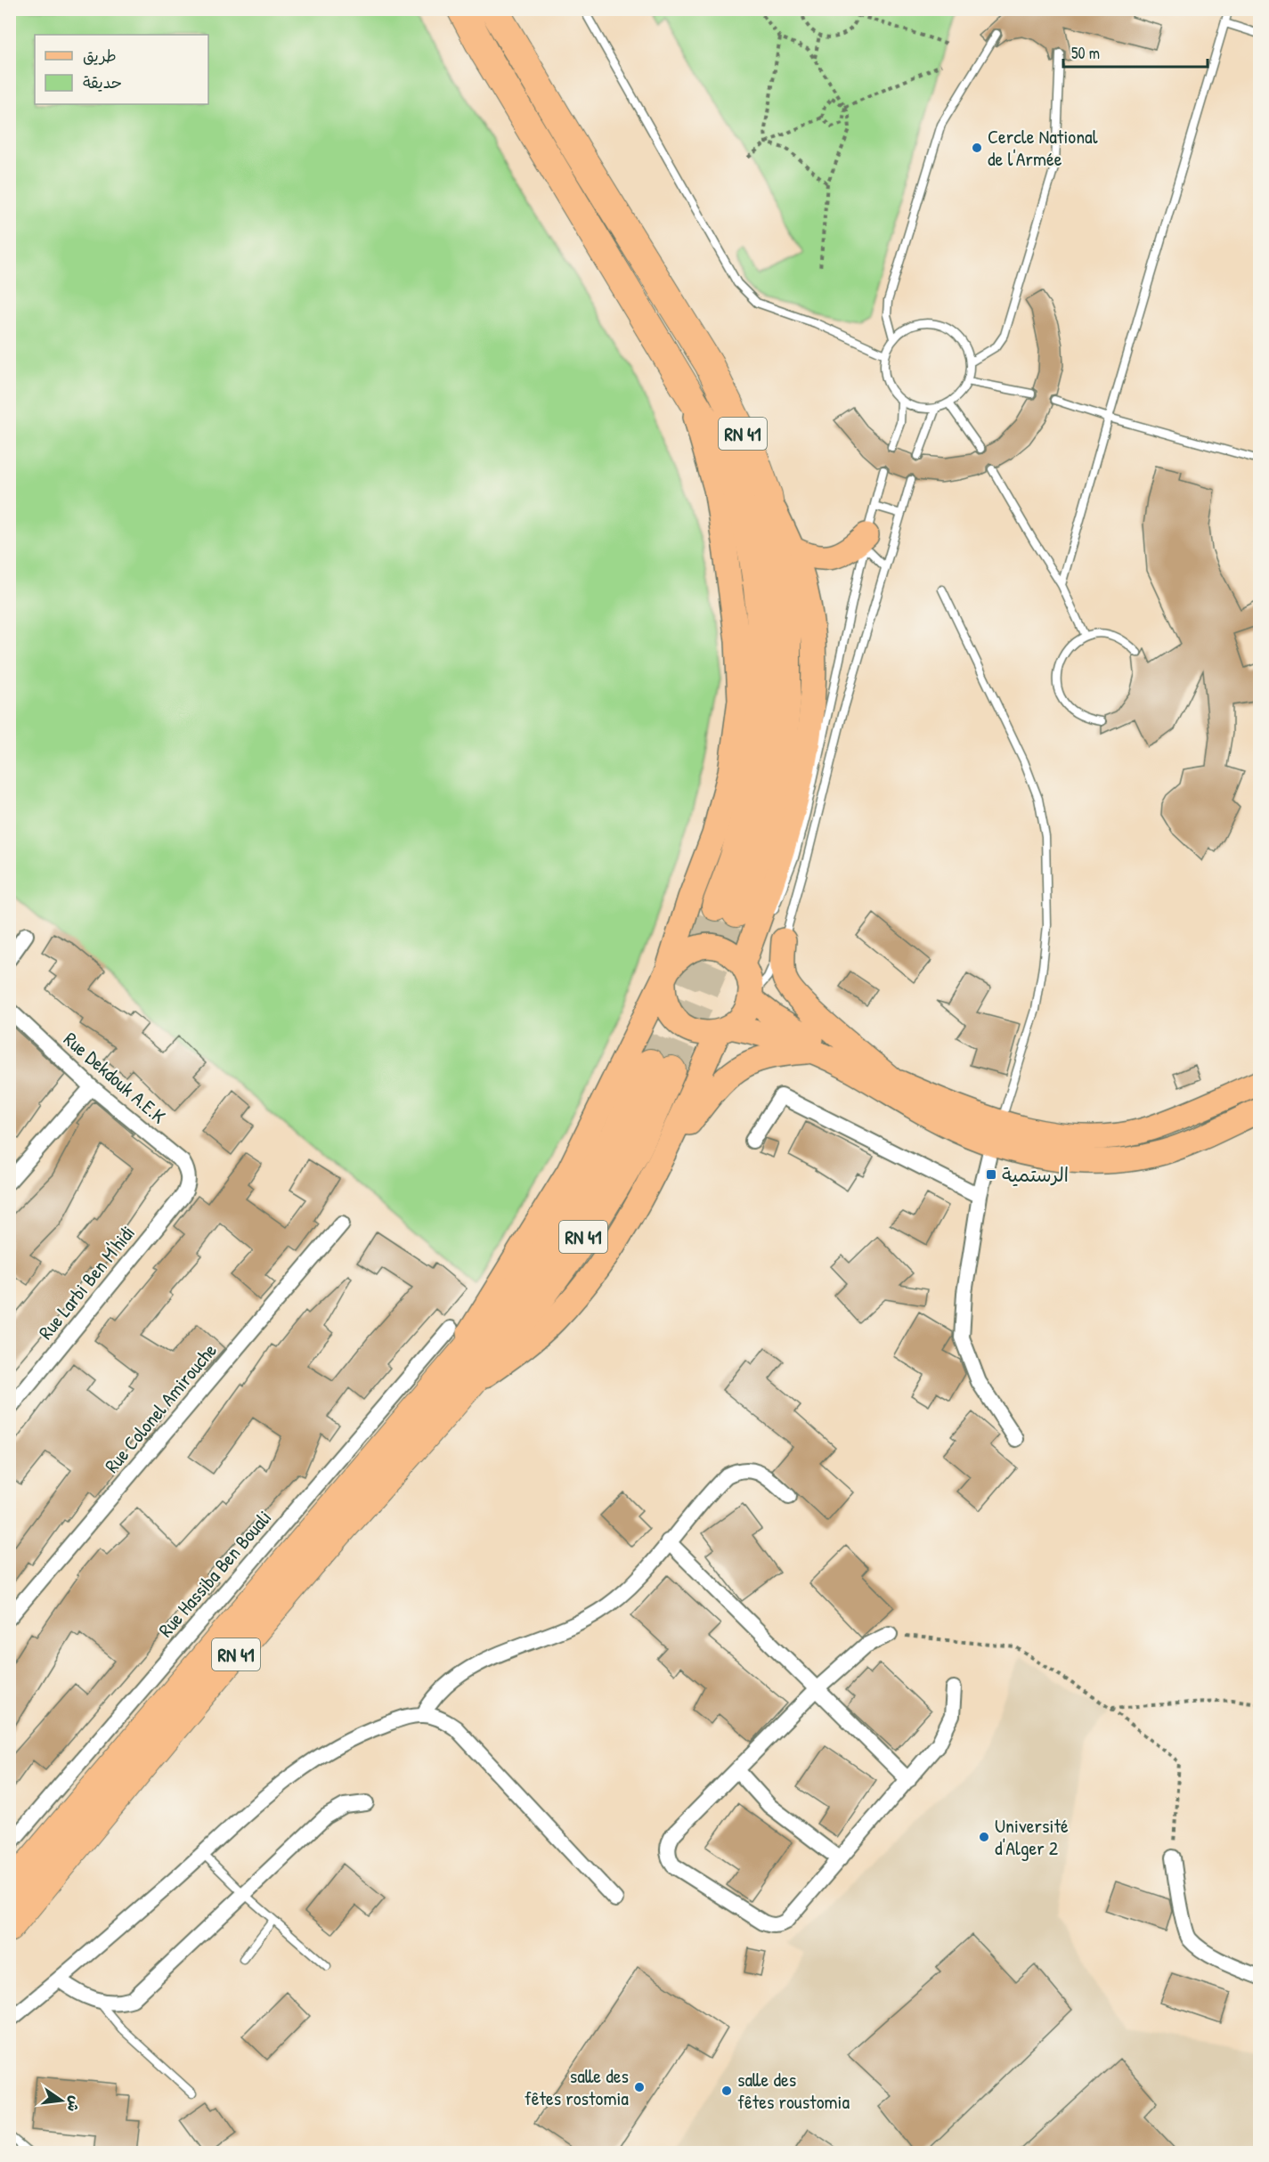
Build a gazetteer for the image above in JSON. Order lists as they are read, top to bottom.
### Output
{
  "streets": {
    "highway": ["RN 41"],
    "street": [
      "Rue Dekdouk A.E.K",
      "Rue Larbi Ben M'hidi",
      "Rue Colonel Amirouche",
      "Rue Hassiba Ben Bouali"
    ]
  },
  "crossings": [
    ["Rue Dekdouk A.E.K", "Rue Larbi Ben M'hidi"]
  ],
  "places": {
    "other": [
      "Cercle National de l'Armée",
      "Université d'Alger 2",
      "salle des fêtes rostomia",
      "salle des fêtes roustomia"
    ],
    "transit": ["الرستمية"]
  },
  "legend": ["طريق", "حديقة"],
  "scale_bar": "50 m",
  "north": "right"
}
